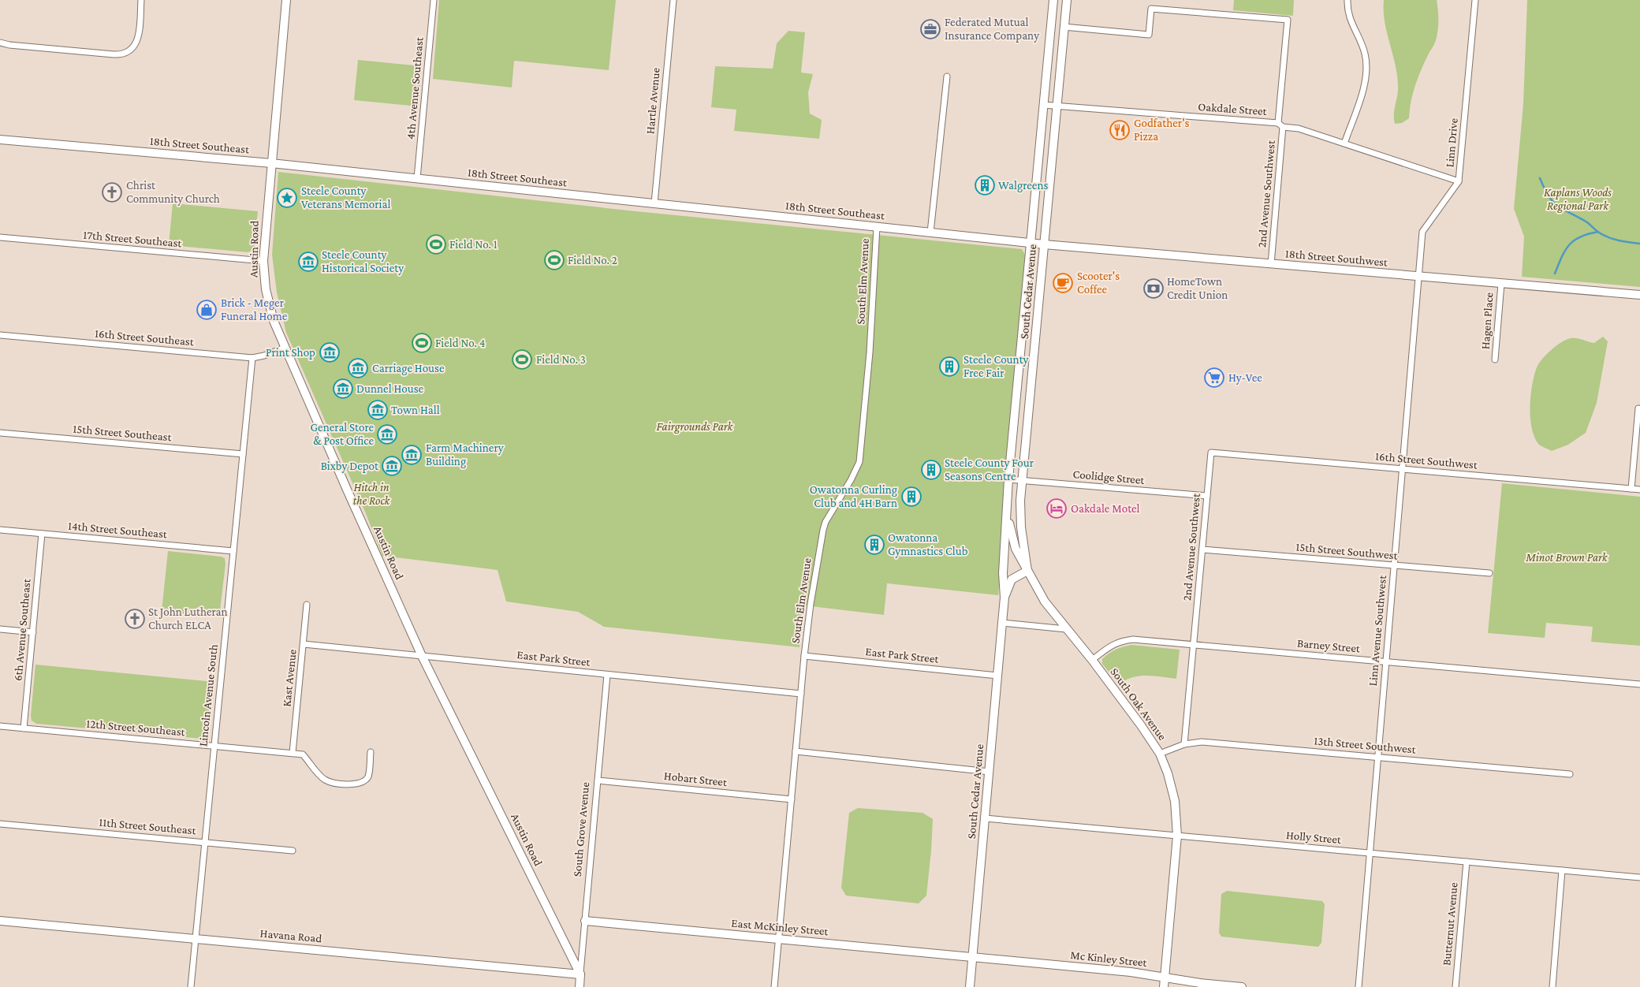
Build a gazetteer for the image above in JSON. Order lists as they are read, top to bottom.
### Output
{
  "streets": {
    "street": [
      "4th Avenue Southeast",
      "Hartle Avenue",
      "Oakdale Street",
      "Linn Drive",
      "18th Street Southeast",
      "2nd Avenue Southwest",
      "17th Street Southeast",
      "Austin Road",
      "18th Street Southwest",
      "South Elm Avenue",
      "South Cedar Avenue",
      "Hagen Place",
      "16th Street Southeast",
      "15th Street Southeast",
      "16th Street Southwest",
      "Coolidge Street",
      "14th Street Southeast",
      "15th Street Southwest",
      "6th Avenue Southeast",
      "Linn Avenue Southwest",
      "Barney Street",
      "East Park Street",
      "Kast Avenue",
      "Lincoln Avenue South",
      "South Oak Avenue",
      "12th Street Southeast",
      "13th Street Southwest",
      "Hobart Street",
      "11th Street Southeast",
      "South Grove Avenue",
      "Holly Street",
      "Butternut Avenue",
      "East McKinley Street",
      "Havana Road",
      "Mc Kinley Street"
    ]
  },
  "crossings": [
    ["4th Avenue Southeast", "18th Street Southeast"],
    ["Hartle Avenue", "18th Street Southeast"],
    ["Oakdale Street", "Linn Drive"],
    ["Oakdale Street", "2nd Avenue Southwest"],
    ["Oakdale Street", "South Cedar Avenue"],
    ["Linn Drive", "18th Street Southwest"],
    ["Linn Drive", "Linn Avenue Southwest"],
    ["18th Street Southeast", "Austin Road"],
    ["18th Street Southeast", "18th Street Southwest"],
    ["18th Street Southeast", "South Elm Avenue"],
    ["18th Street Southeast", "South Cedar Avenue"],
    ["2nd Avenue Southwest", "18th Street Southwest"],
    ["2nd Avenue Southwest", "South Cedar Avenue"],
    ["2nd Avenue Southwest", "16th Street Southwest"],
    ["2nd Avenue Southwest", "Coolidge Street"],
    ["2nd Avenue Southwest", "15th Street Southwest"],
    ["2nd Avenue Southwest", "Barney Street"],
    ["2nd Avenue Southwest", "13th Street Southwest"],
    ["17th Street Southeast", "Austin Road"],
    ["Austin Road", "16th Street Southeast"],
    ["Austin Road", "East Park Street"],
    ["Austin Road", "South Grove Avenue"],
    ["Austin Road", "Havana Road"],
    ["18th Street Southwest", "South Cedar Avenue"],
    ["18th Street Southwest", "Hagen Place"],
    ["18th Street Southwest", "Linn Avenue Southwest"],
    ["South Elm Avenue", "East Park Street"],
    ["South Elm Avenue", "Hobart Street"],
    ["South Elm Avenue", "East McKinley Street"],
    ["South Cedar Avenue", "Coolidge Street"],
    ["South Cedar Avenue", "East Park Street"],
    ["South Cedar Avenue", "South Oak Avenue"],
    ["South Cedar Avenue", "Holly Street"],
    ["South Cedar Avenue", "East McKinley Street"],
    ["South Cedar Avenue", "Mc Kinley Street"],
    ["16th Street Southeast", "Lincoln Avenue South"],
    ["15th Street Southeast", "Lincoln Avenue South"],
    ["16th Street Southwest", "Linn Avenue Southwest"],
    ["14th Street Southeast", "6th Avenue Southeast"],
    ["14th Street Southeast", "Lincoln Avenue South"],
    ["15th Street Southwest", "Linn Avenue Southwest"],
    ["6th Avenue Southeast", "12th Street Southeast"],
    ["Linn Avenue Southwest", "Barney Street"],
    ["Linn Avenue Southwest", "13th Street Southwest"],
    ["Linn Avenue Southwest", "Holly Street"],
    ["Barney Street", "South Oak Avenue"],
    ["East Park Street", "Kast Avenue"],
    ["East Park Street", "South Grove Avenue"],
    ["Kast Avenue", "12th Street Southeast"],
    ["Lincoln Avenue South", "12th Street Southeast"],
    ["Lincoln Avenue South", "11th Street Southeast"],
    ["Lincoln Avenue South", "Havana Road"],
    ["South Oak Avenue", "13th Street Southwest"],
    ["South Oak Avenue", "Holly Street"],
    ["South Oak Avenue", "Mc Kinley Street"],
    ["Hobart Street", "South Grove Avenue"],
    ["South Grove Avenue", "East McKinley Street"],
    ["South Grove Avenue", "Havana Road"],
    ["Holly Street", "Butternut Avenue"],
    ["East McKinley Street", "Mc Kinley Street"]
  ],
  "parks": [
    "Kaplans Woods Regional Park",
    "Fairgrounds Park",
    "Hitch in the Rock",
    "Minot Brown Park"
  ],
  "places": {
    "office": ["Federated Mutual Insurance Company"],
    "restaurant": ["Godfather's Pizza"],
    "building": [
      "Walgreens",
      "Steele County Free Fair",
      "Steele County Four Seasons Centre",
      "Owatonna Curling Club and 4H Barn",
      "Owatonna Gymnastics Club"
    ],
    "church": ["Christ Community Church", "St John Lutheran Church ELCA"],
    "place": ["Steele County Veterans Memorial"],
    "sports": [
      "Field No. 1",
      "Field No. 2",
      "Field No. 4",
      "Field No. 3"
    ],
    "museum": [
      "Steele County Historical Society",
      "Print Shop",
      "Carriage House",
      "Dunnel House",
      "Town Hall",
      "General Store & Post Office",
      "Farm Machinery Building",
      "Bixby Depot"
    ],
    "cafe": ["Scooter's Coffee"],
    "bank": ["HomeTown Credit Union"],
    "shop": ["Brick - Meger Funeral Home"],
    "supermarket": ["Hy-Vee"],
    "hotel": ["Oakdale Motel"]
  }
}
